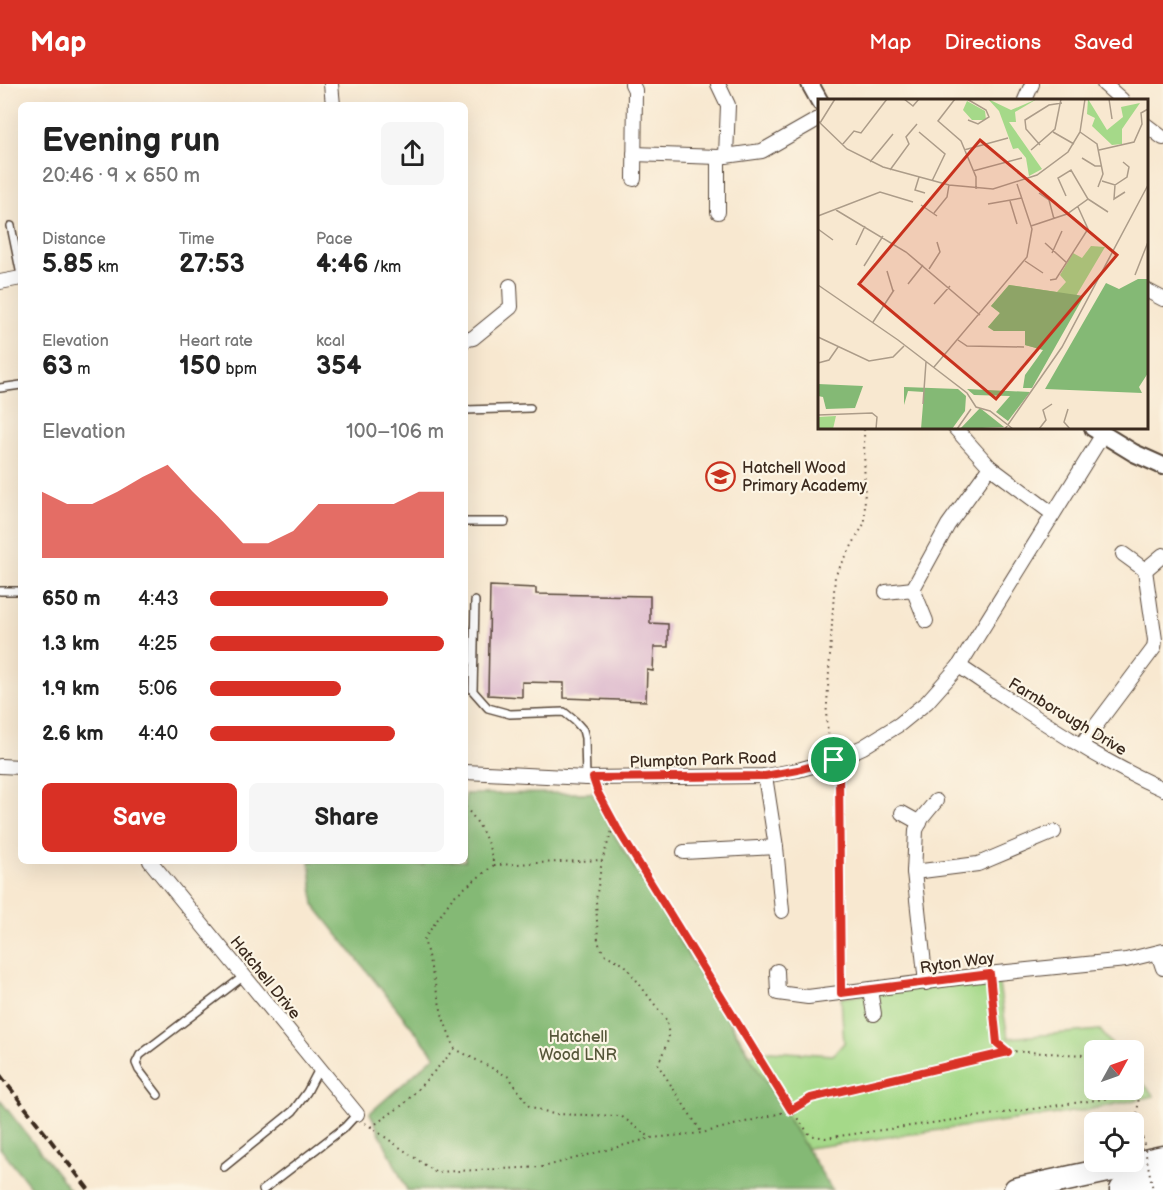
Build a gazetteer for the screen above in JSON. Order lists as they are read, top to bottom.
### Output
{
  "streets": {
    "street": [
      "Farnborough Drive",
      "Plumpton Park Road",
      "Ryton Way",
      "Hatchell Drive"
    ]
  },
  "crossings": [
    ["Farnborough Drive", "Plumpton Park Road"]
  ],
  "parks": ["Hatchell Wood LNR"],
  "places": {
    "school or university": ["Hatchell Wood Primary Academy"]
  },
  "north": "top right",
  "page": {
    "header": "Map",
    "nav": ["Map", "Directions", "Saved"],
    "heading": ["Evening run", "20:46 · 9 × 650 m"],
    "stats": [
      ["Distance", "5.85 km"],
      ["Time", "27:53"],
      ["Pace", "4:46 /km"],
      ["Elevation", "63 m"],
      ["Heart rate", "150 bpm"],
      ["kcal", "354"]
    ],
    "chart": ["Elevation", "100–106 m"],
    "list": [
      {
        "name": "650 m",
        "note": "4:43"
      },
      {
        "name": "1.3 km",
        "note": "4:25"
      },
      {
        "name": "1.9 km",
        "note": "5:06"
      },
      {
        "name": "2.6 km",
        "note": "4:40"
      }
    ],
    "buttons": ["Save", "Share"]
  }
}
